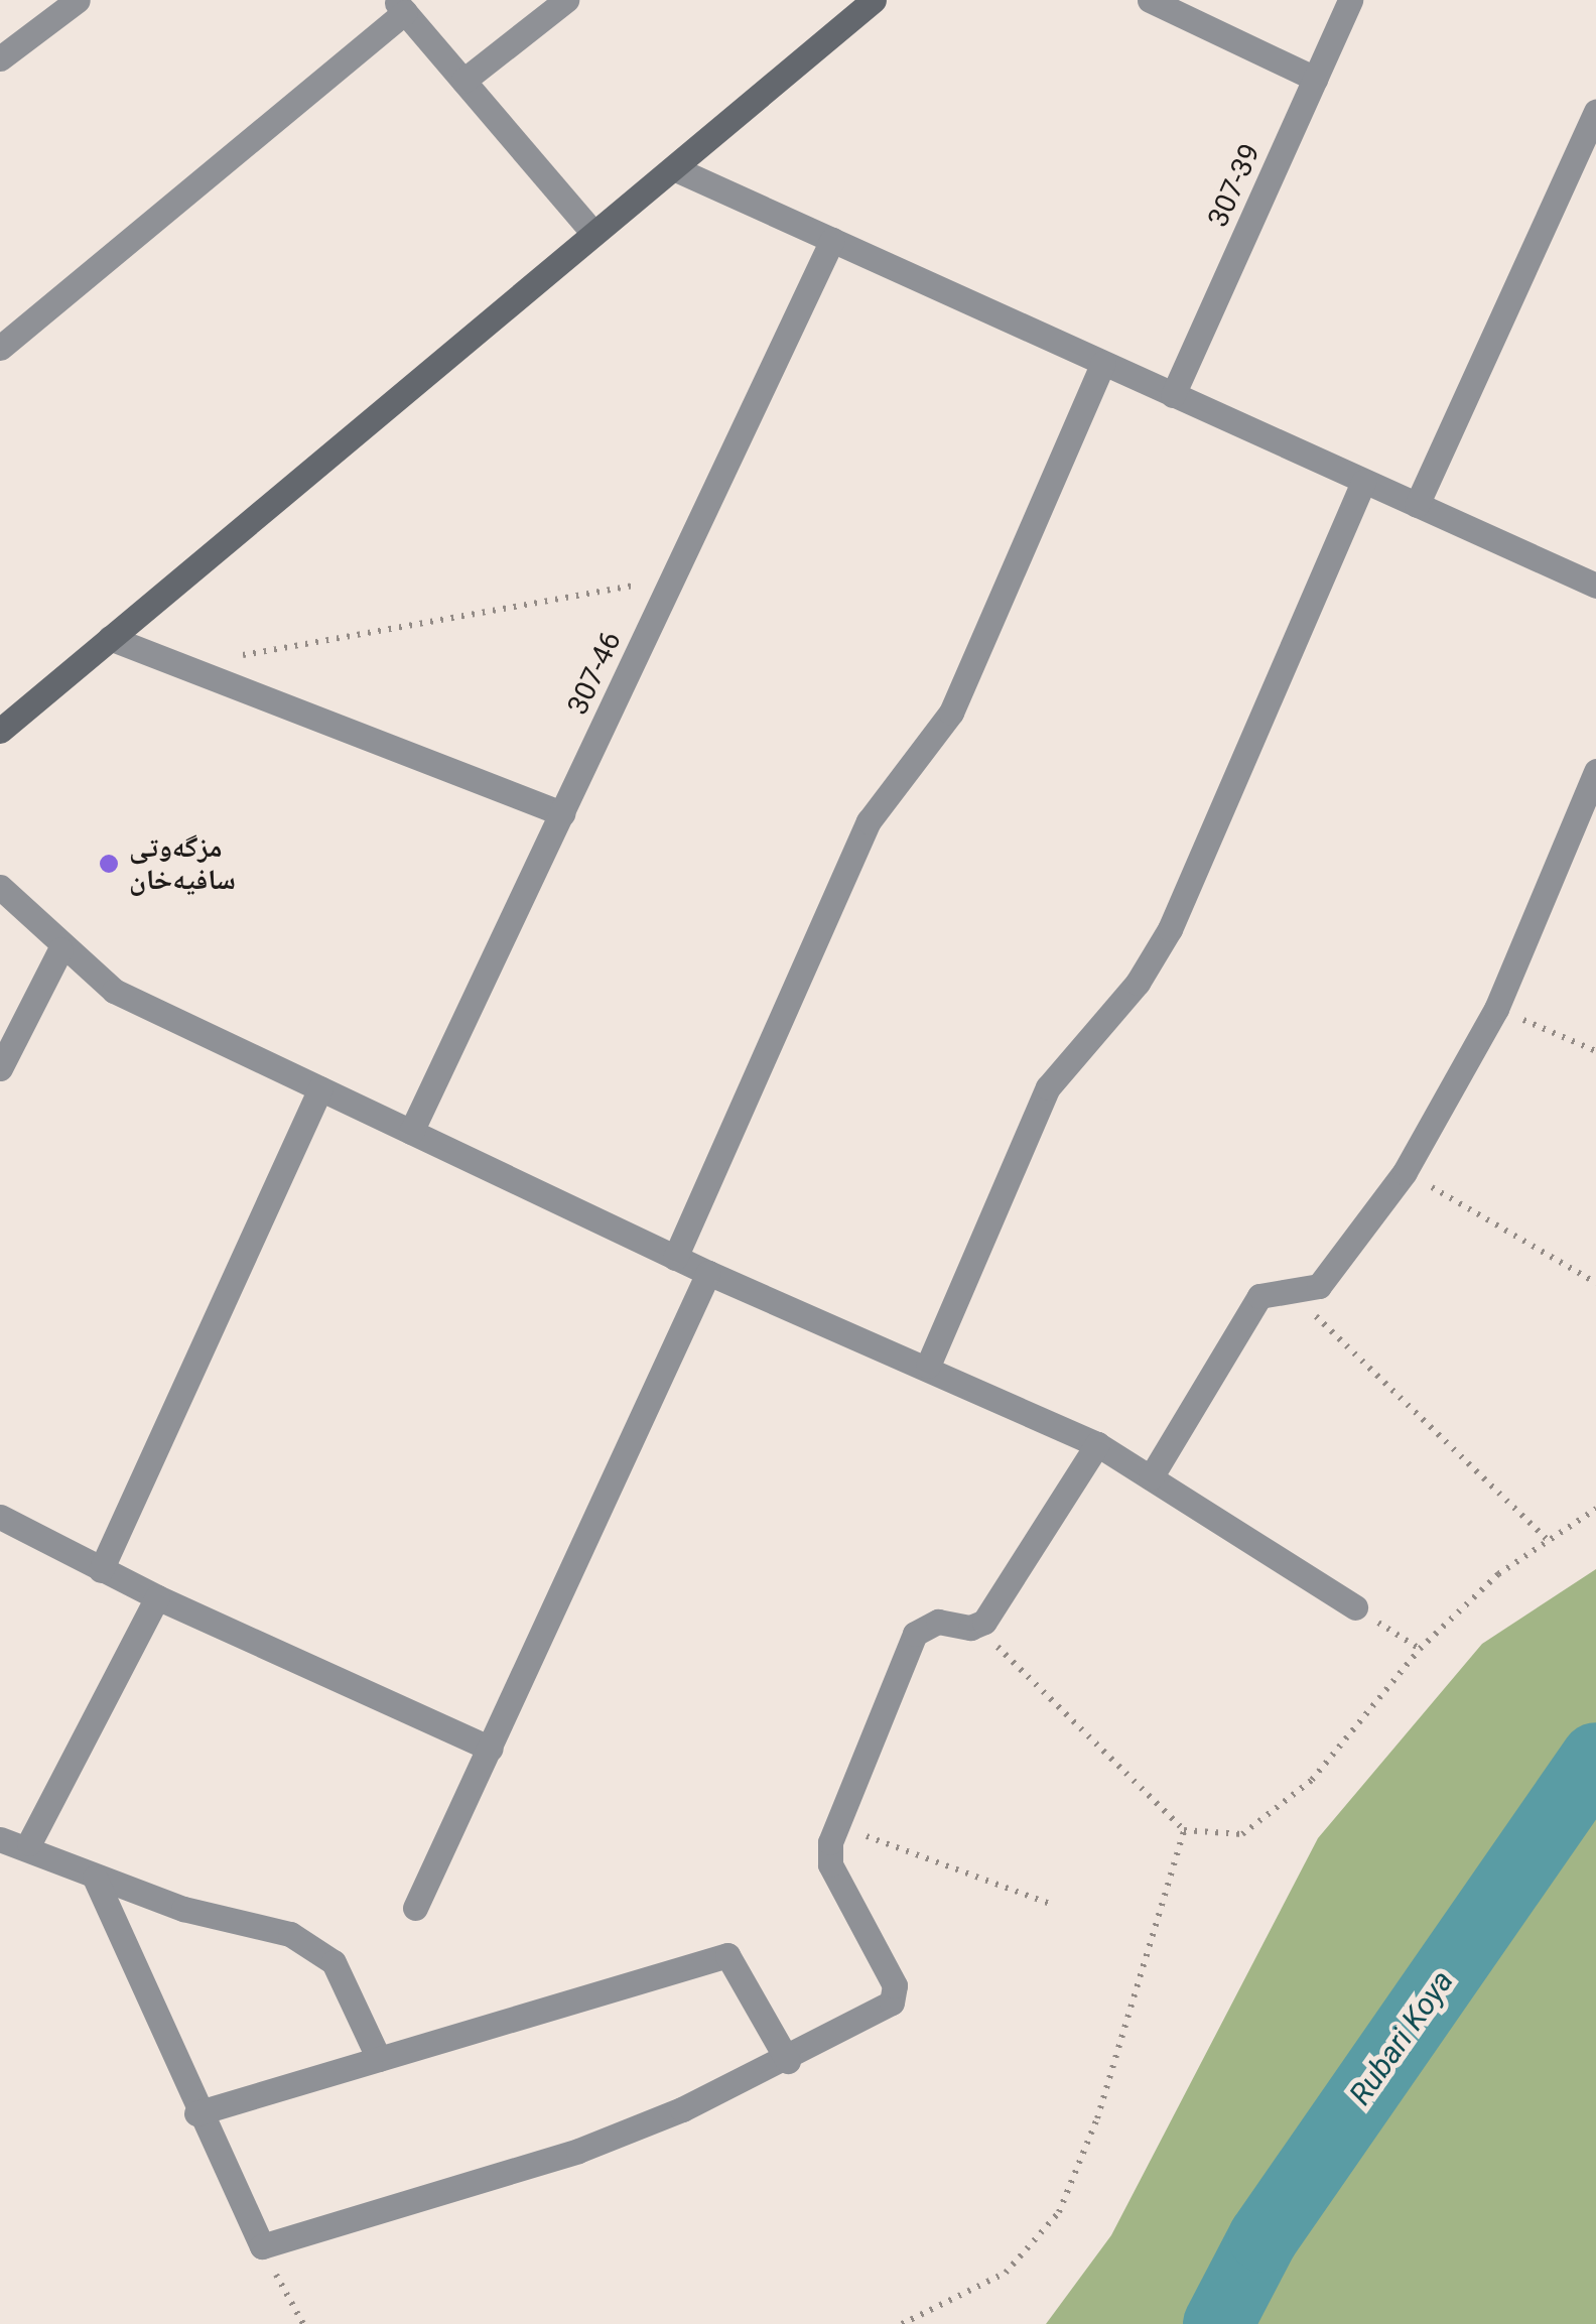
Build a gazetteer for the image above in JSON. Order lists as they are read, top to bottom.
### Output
{
  "streets": {
    "street": ["307-39", "307-46"]
  },
  "water": ["Rubari Koya"],
  "places": ["مزگه‌وتی سافیه‌خان"]
}
